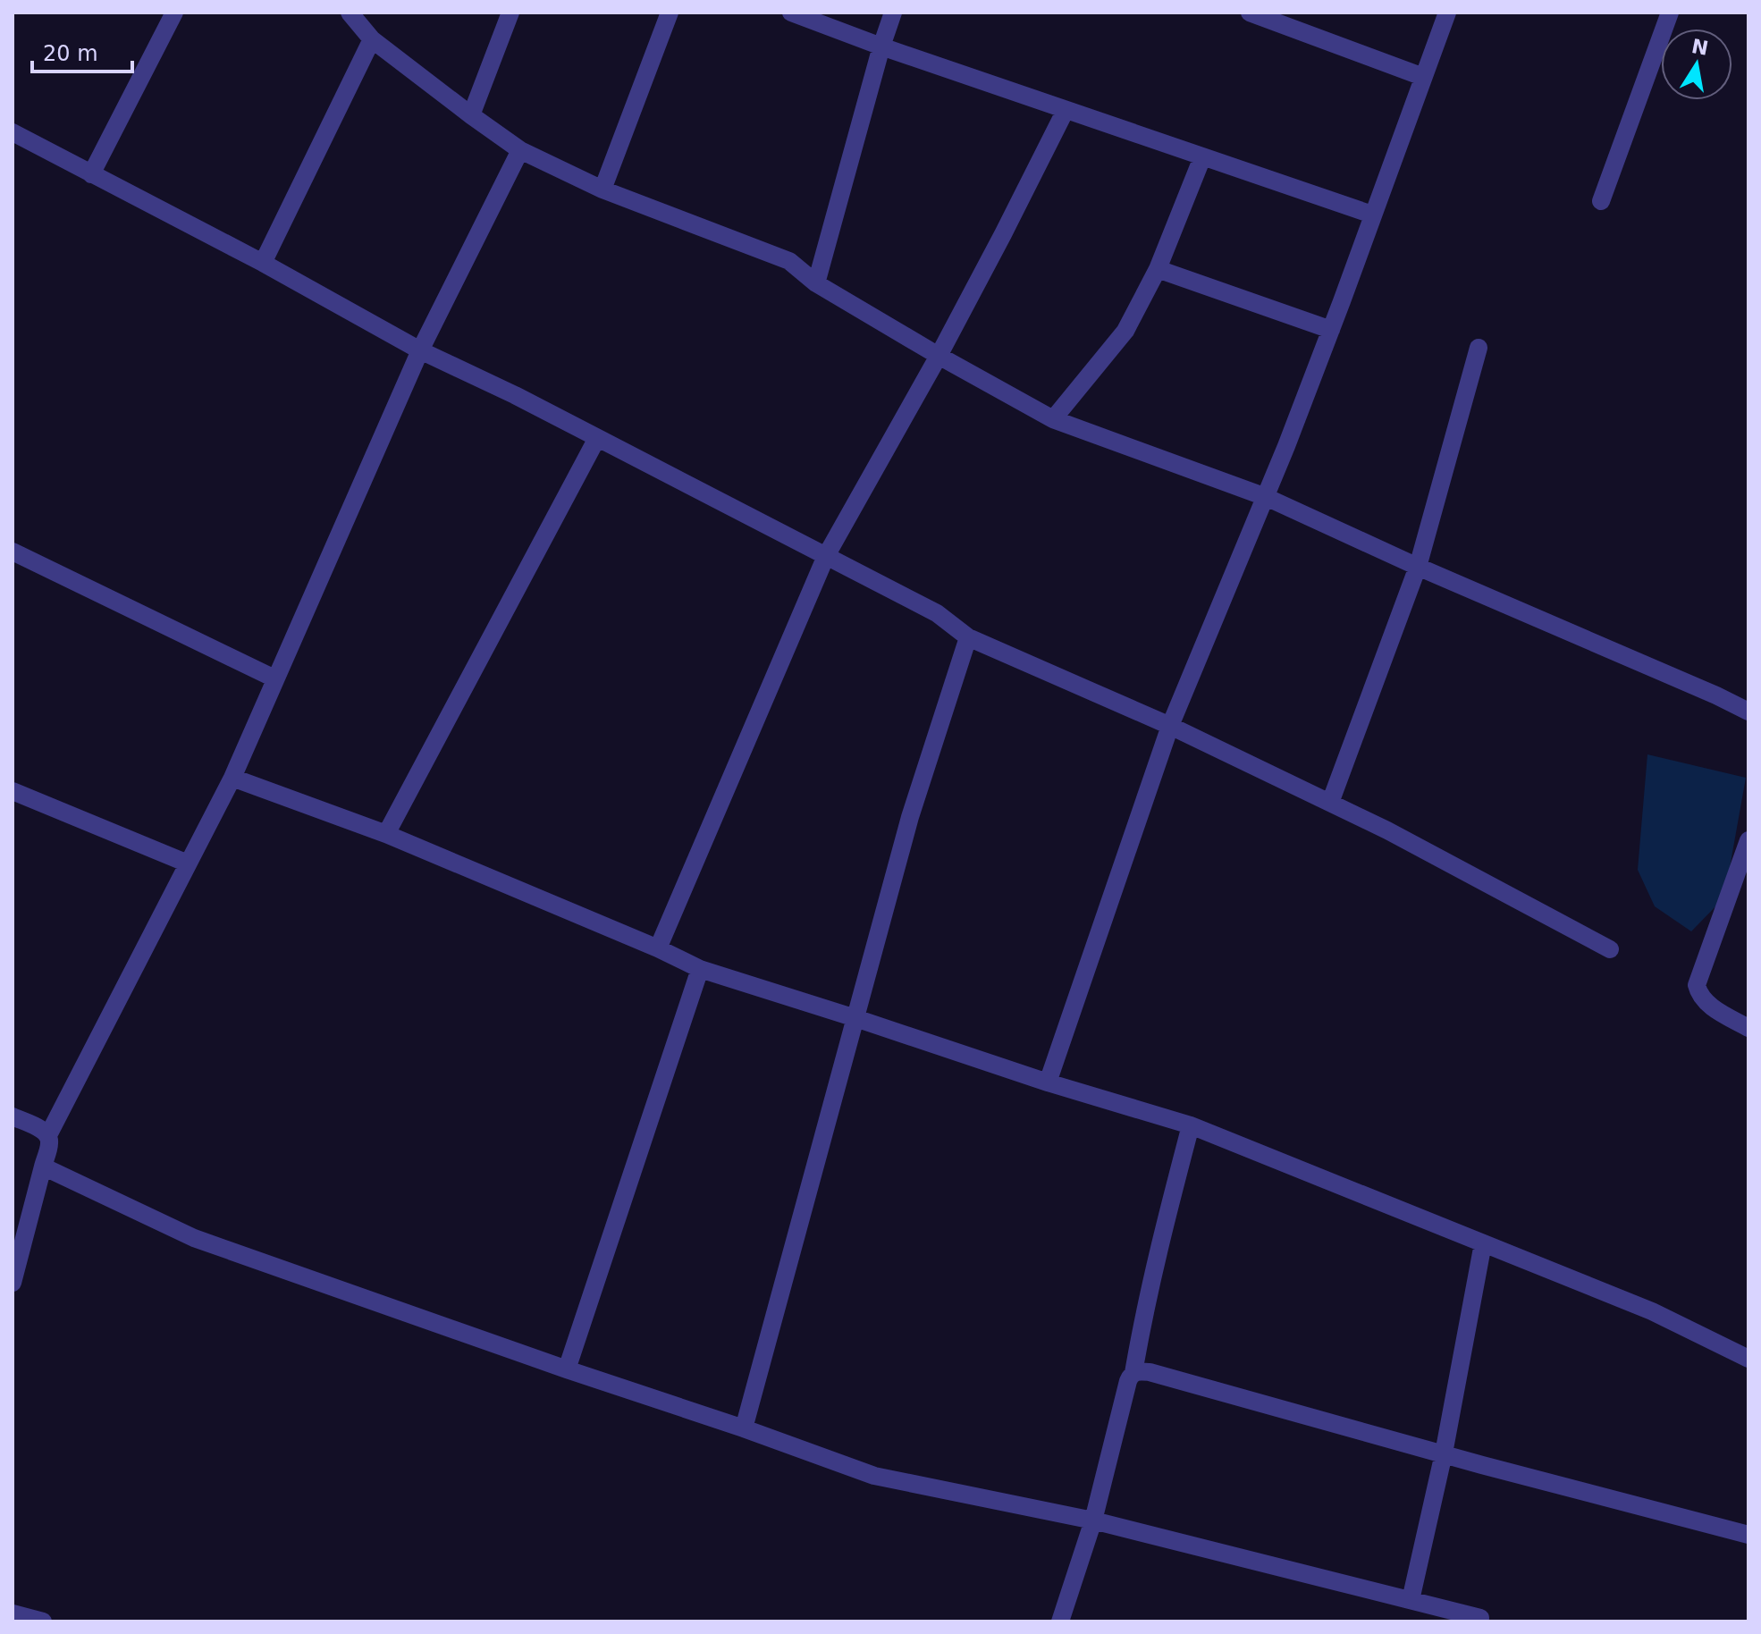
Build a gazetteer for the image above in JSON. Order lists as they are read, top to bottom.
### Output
{
  "scale_bar": "20 m",
  "north": "top"
}
